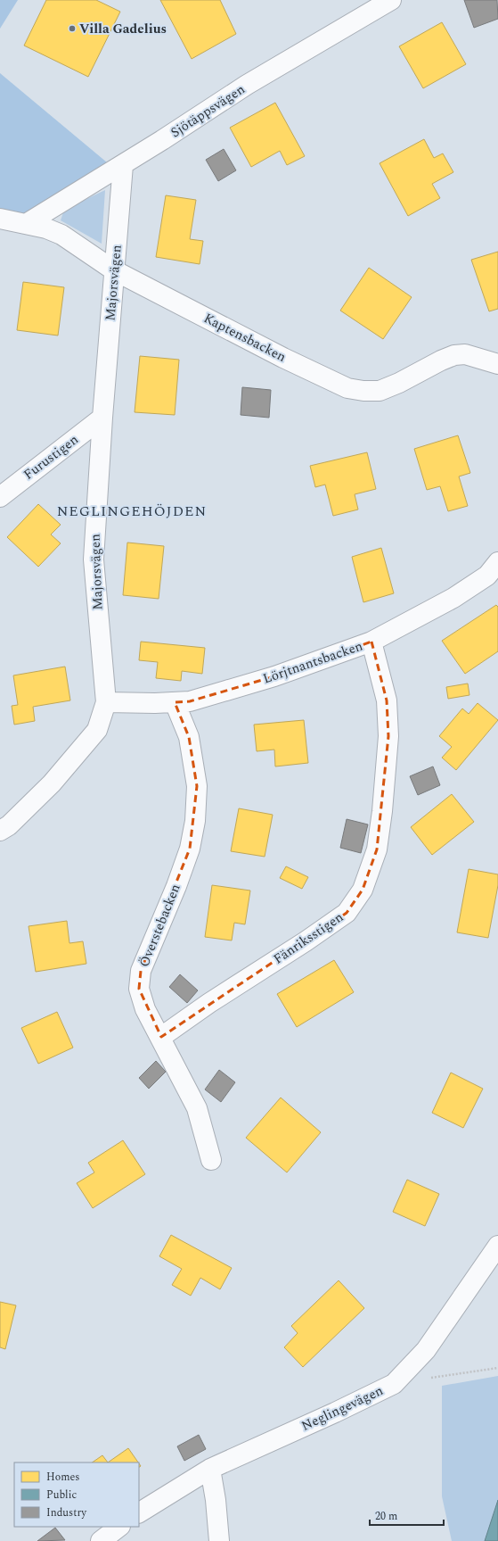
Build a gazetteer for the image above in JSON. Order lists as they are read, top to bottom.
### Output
{
  "streets": {
    "street": [
      "Sjötäppsvägen",
      "Majorsvägen",
      "Kaptensbacken",
      "Furustigen",
      "Lörjtnantsbacken",
      "Överstebacken",
      "Fänriksstigen",
      "Neglingevägen"
    ]
  },
  "crossings": [
    ["Sjötäppsvägen", "Majorsvägen"],
    ["Sjötäppsvägen", "Kaptensbacken"],
    ["Majorsvägen", "Kaptensbacken"],
    ["Majorsvägen", "Furustigen"],
    ["Majorsvägen", "Lörjtnantsbacken"],
    ["Lörjtnantsbacken", "Överstebacken"],
    ["Lörjtnantsbacken", "Fänriksstigen"],
    ["Överstebacken", "Fänriksstigen"]
  ],
  "districts": ["NEGLINGEHÖJDEN"],
  "places": ["Villa Gadelius"],
  "legend": ["Homes", "Public", "Industry"],
  "scale_bar": "20 m"
}
